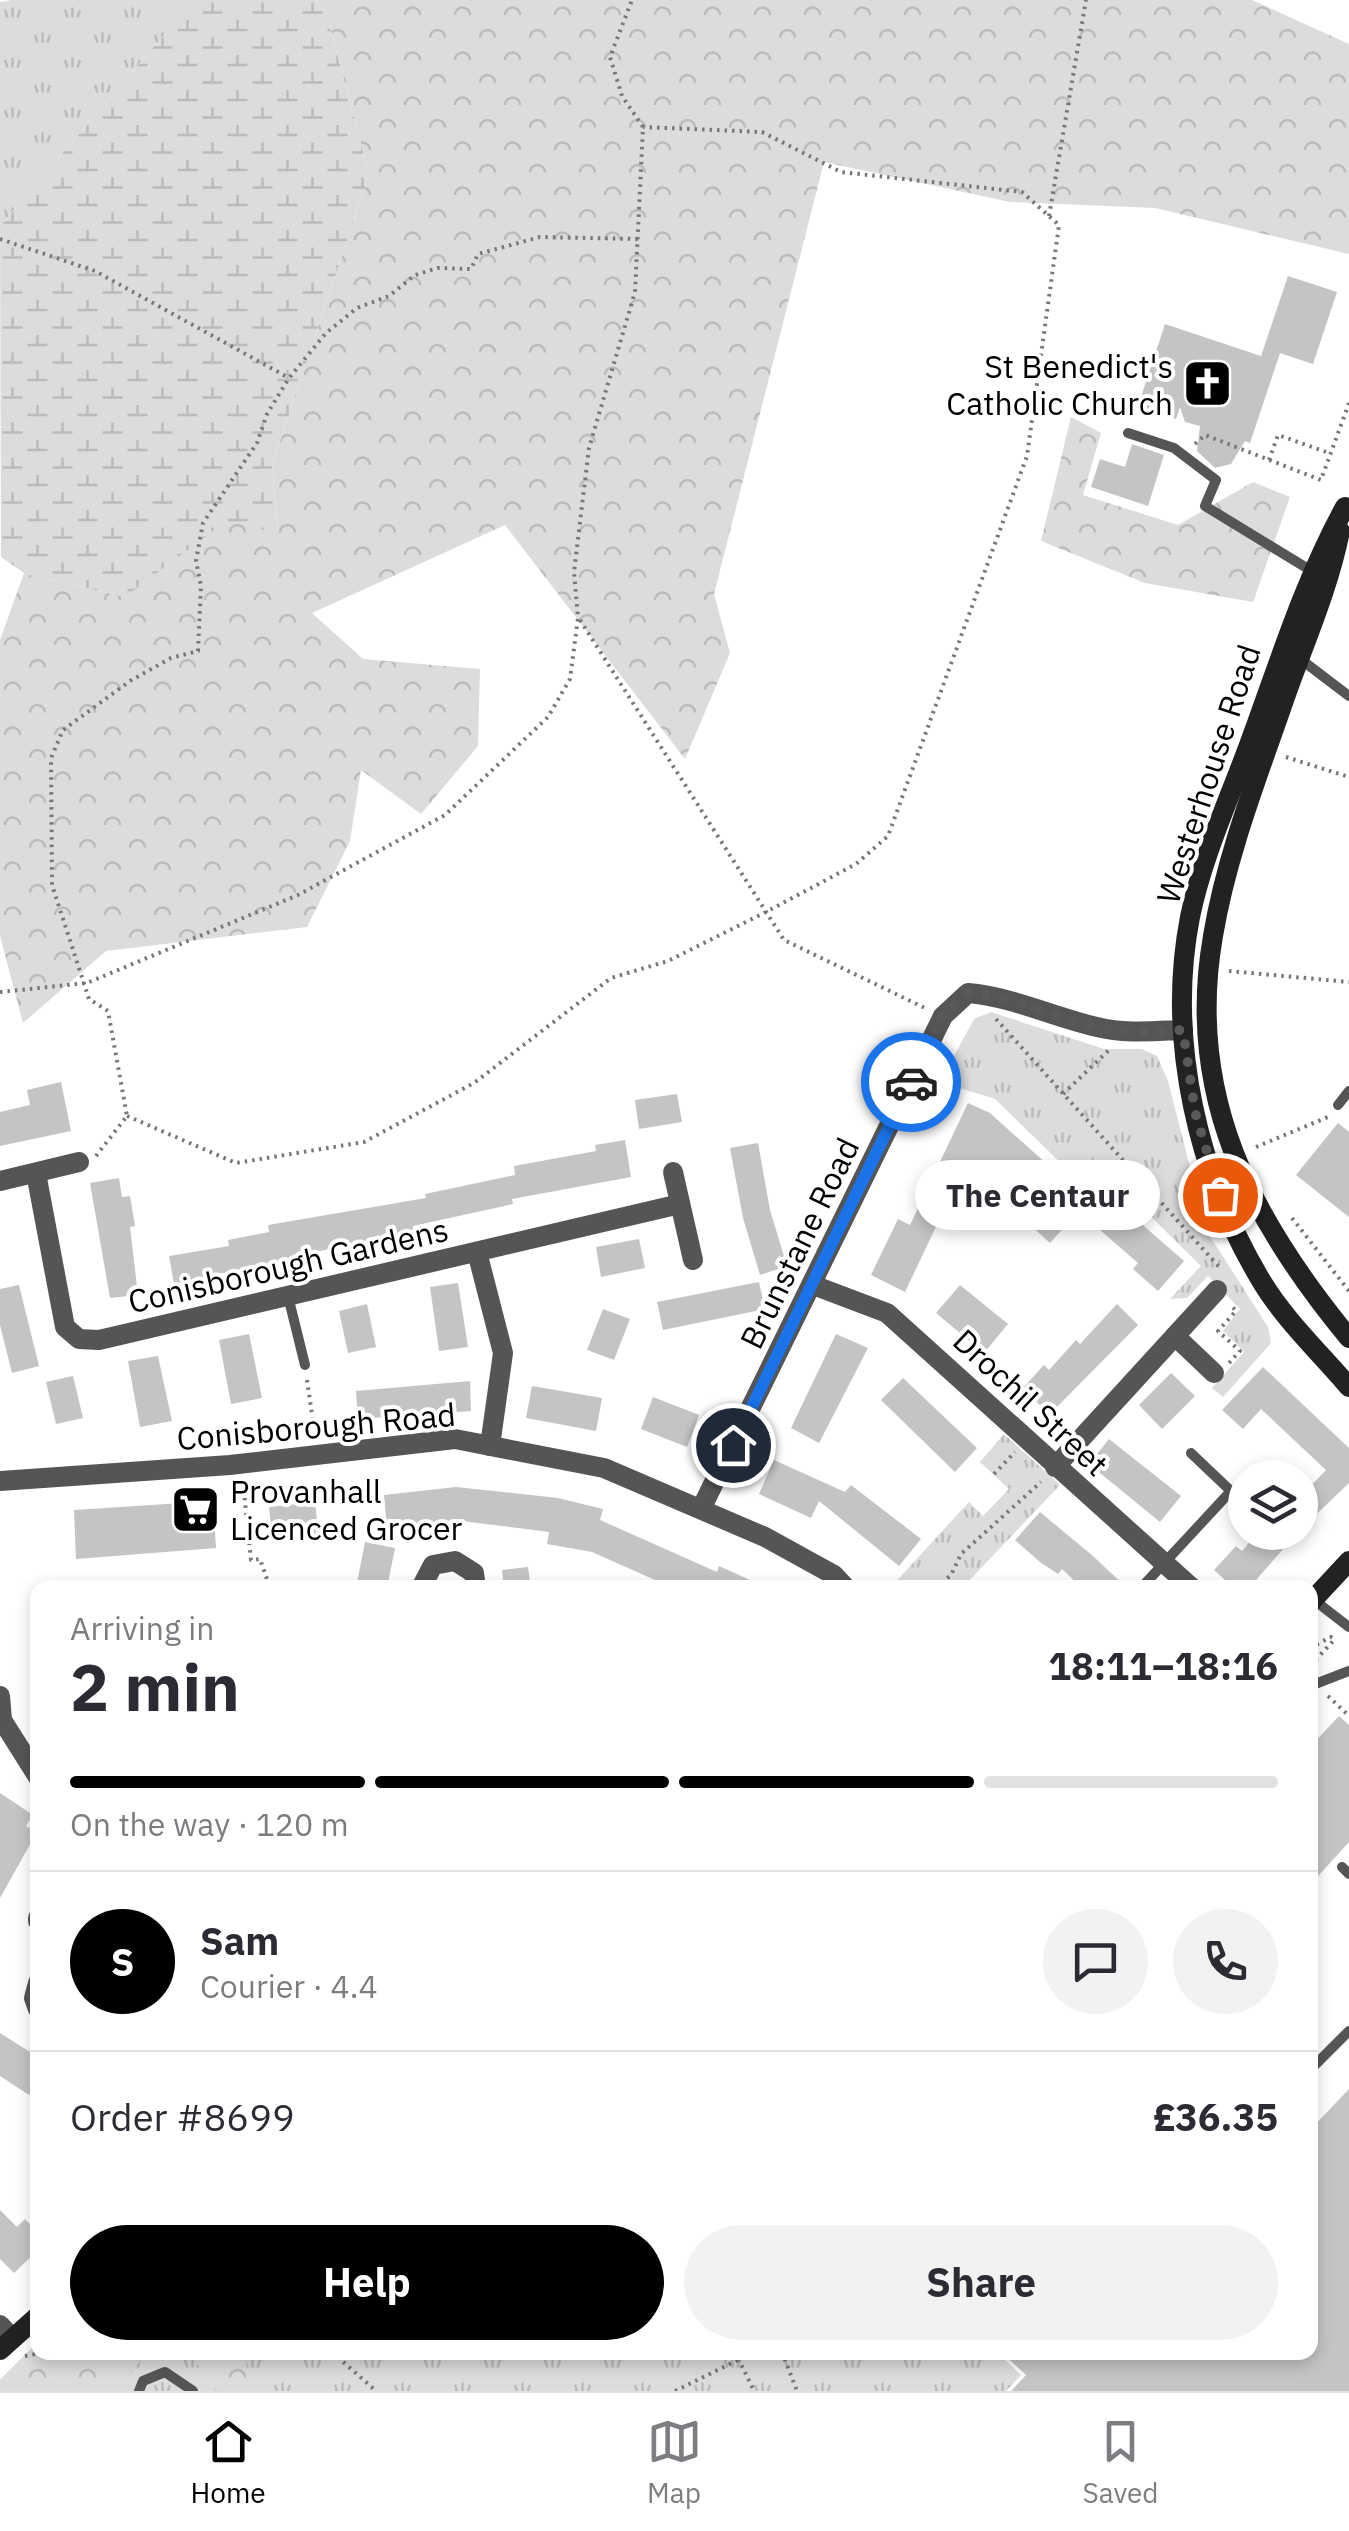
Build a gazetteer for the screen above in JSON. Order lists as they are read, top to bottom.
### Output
{
  "streets": {
    "street": [
      "Westerhouse Road",
      "Brunstane Road",
      "Conisborough Gardens",
      "Drochil Street",
      "Conisborough Road"
    ]
  },
  "crossings": [
    ["Brunstane Road", "Drochil Street"],
    ["Brunstane Road", "Conisborough Road"]
  ],
  "places": {
    "church": ["St Benedict's Catholic Church"],
    "other": ["The Centaur"],
    "supermarket": ["Provanhall Licenced Grocer"]
  },
  "page": {
    "bubble": "The Centaur",
    "heading": ["2 min", "Arriving in", "18:11–18:16"],
    "panel": [
      "Sam",
      "Courier · 4.4",
      "Order #8699",
      "£36.35"
    ],
    "bar": "On the way · 120 m",
    "round": "S",
    "buttons": ["Help", "Share"],
    "tabs": ["Home", "Map", "Saved"]
  }
}
